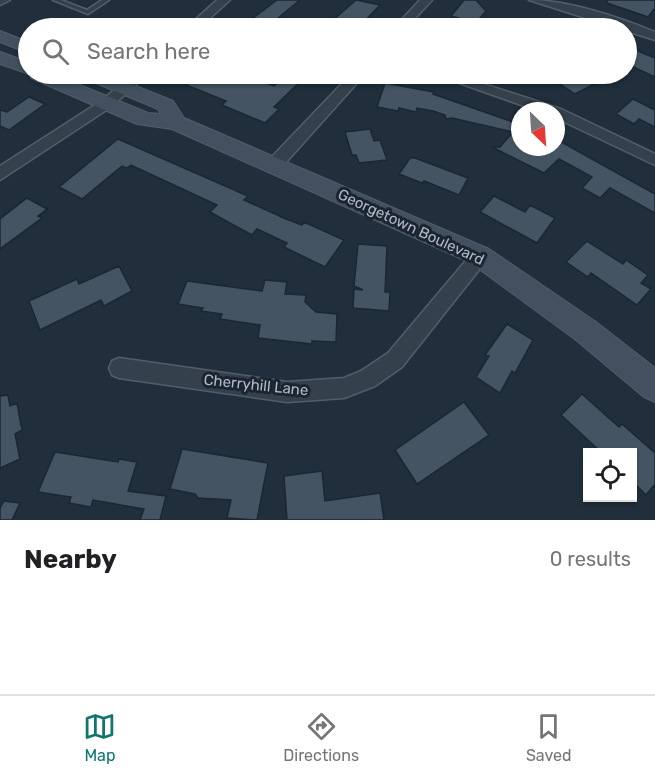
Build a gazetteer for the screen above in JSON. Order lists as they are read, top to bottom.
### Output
{
  "streets": {
    "street": ["Georgetown Boulevard", "Cherryhill Lane"]
  },
  "crossings": [
    ["Georgetown Boulevard", "Cherryhill Lane"]
  ],
  "north": "bottom right",
  "page": {
    "search": "Search here",
    "heading": ["Nearby", "0 results"],
    "nav": ["Map", "Directions", "Saved"]
  }
}
